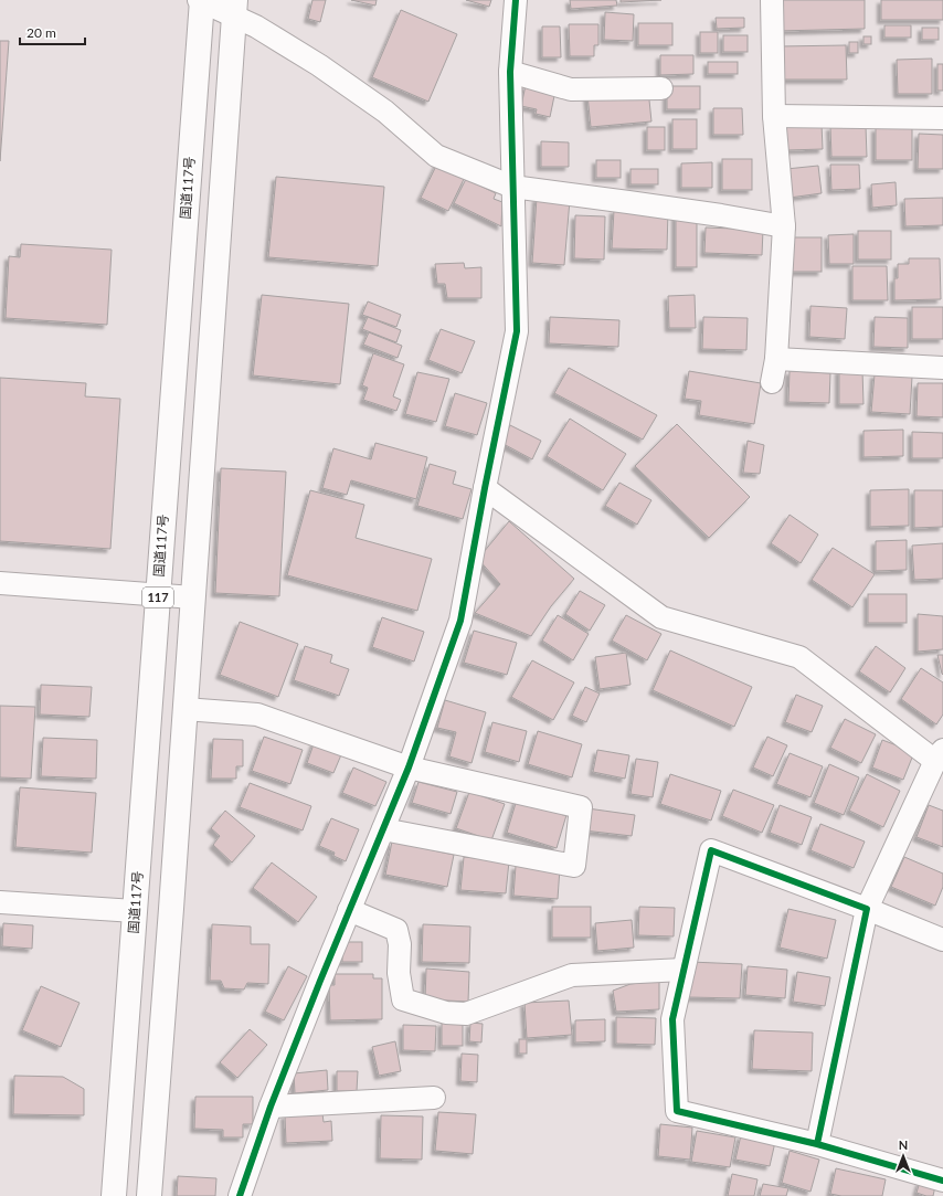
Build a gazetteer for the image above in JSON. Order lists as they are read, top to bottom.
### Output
{
  "streets": {
    "highway": ["国道117号", "117"]
  },
  "scale_bar": "20 m",
  "north": "top"
}
